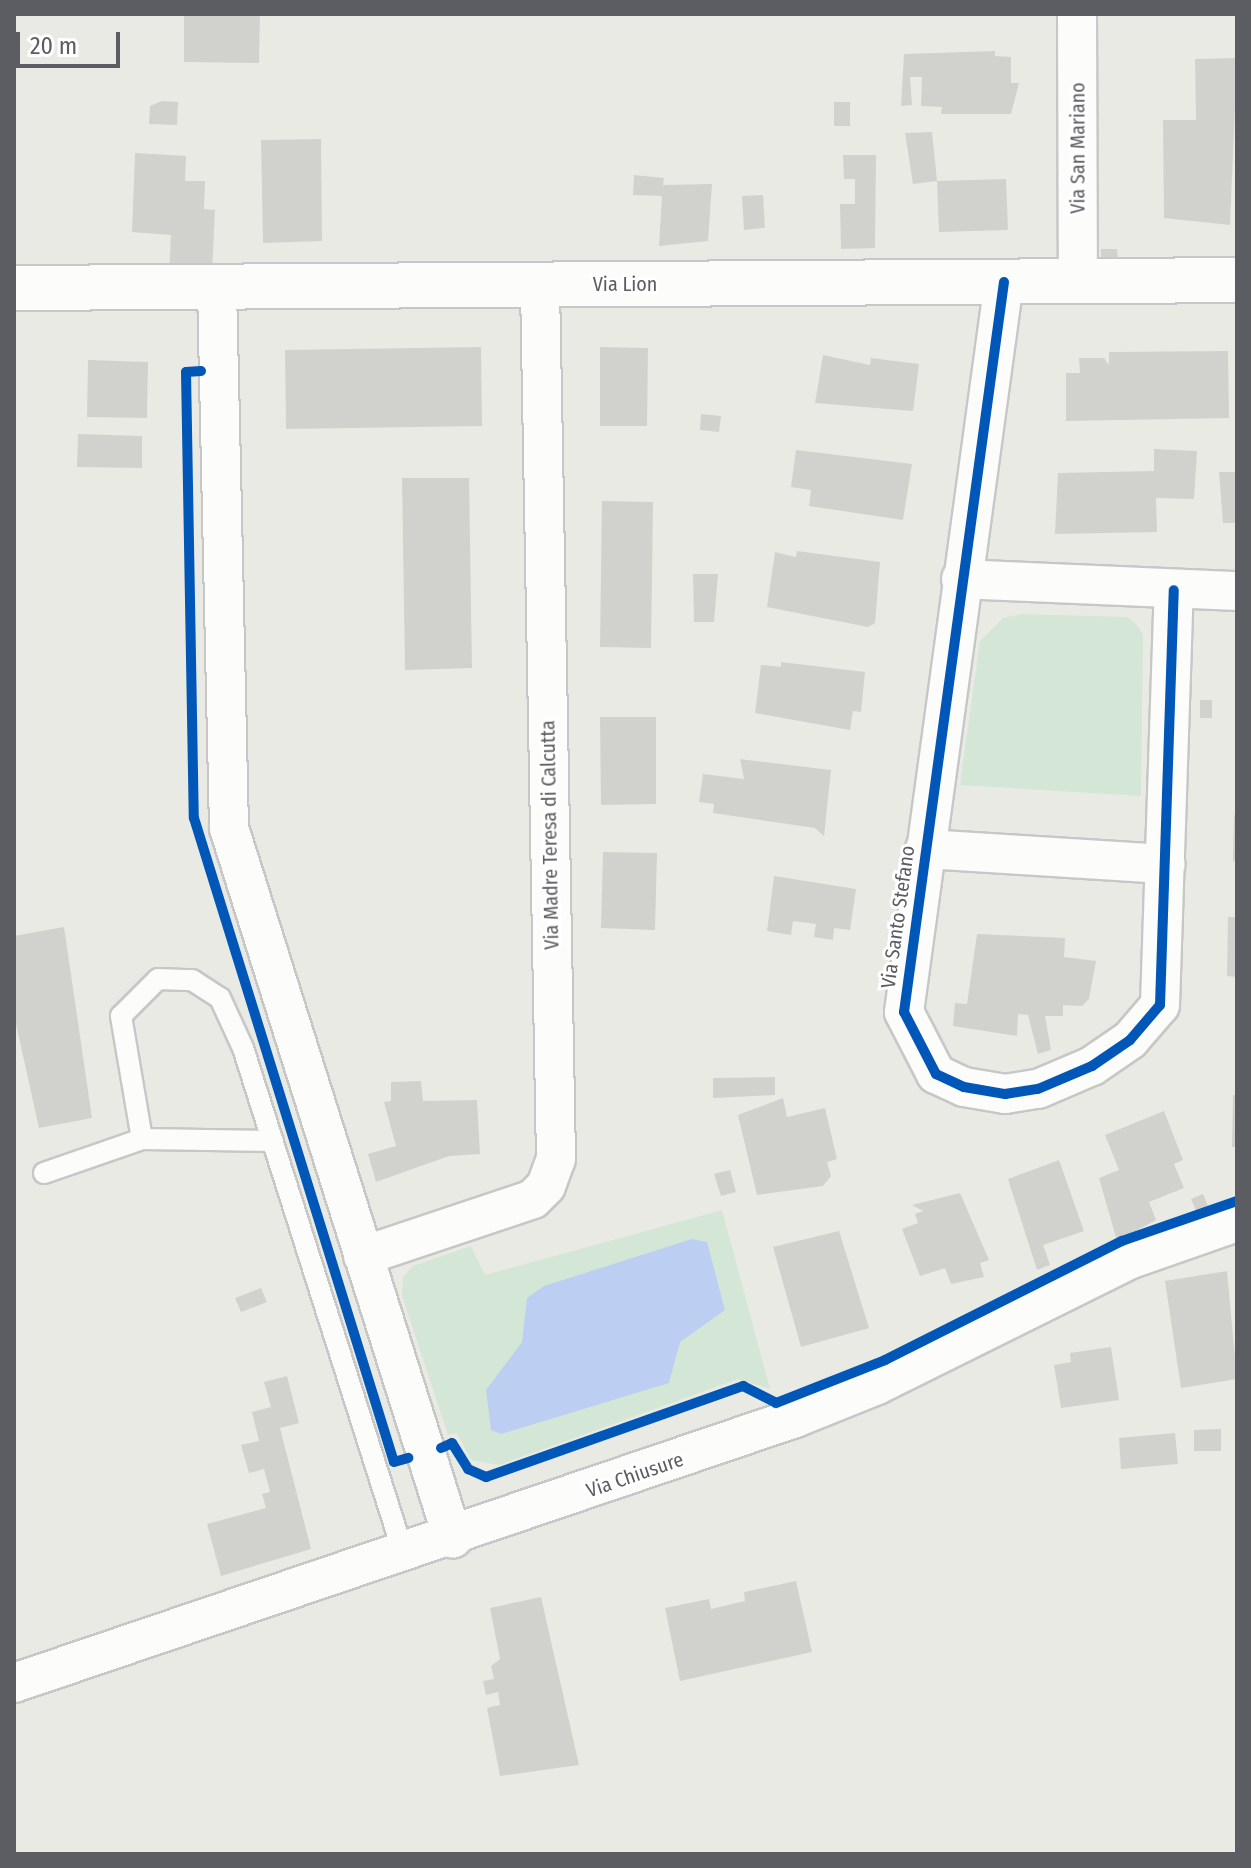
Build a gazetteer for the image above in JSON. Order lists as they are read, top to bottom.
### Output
{
  "streets": {
    "street": [
      "Via San Mariano",
      "Via Lion",
      "Via Madre Teresa di Calcutta",
      "Via Santo Stefano",
      "Via Chiusure"
    ]
  },
  "crossings": [
    ["Via San Mariano", "Via Lion"],
    ["Via Lion", "Via Madre Teresa di Calcutta"],
    ["Via Lion", "Via Santo Stefano"]
  ],
  "scale_bar": "20 m"
}
